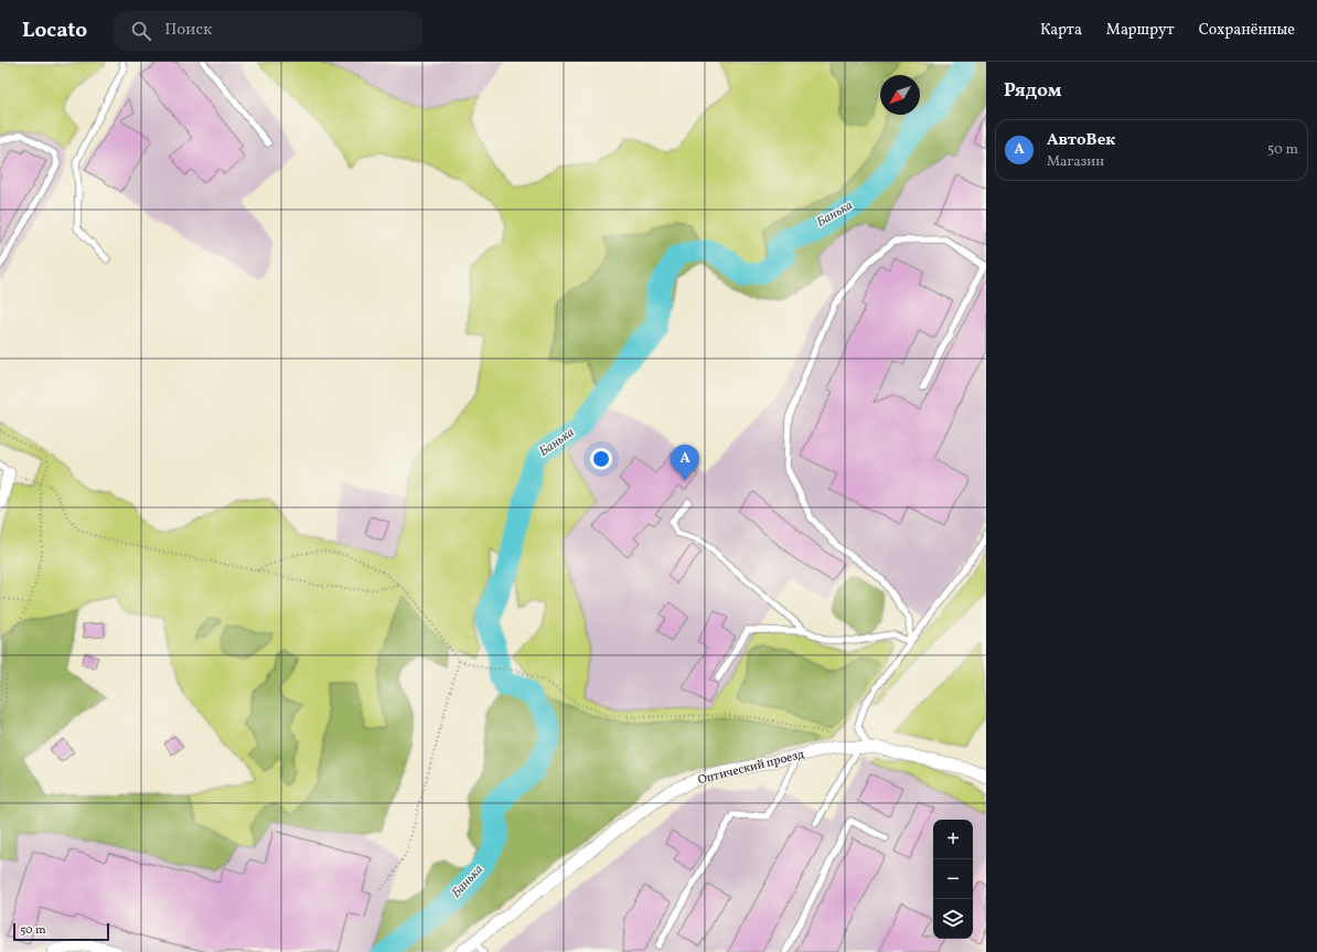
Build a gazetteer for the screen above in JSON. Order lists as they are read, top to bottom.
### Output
{
  "streets": {
    "street": ["Оптический проезд"]
  },
  "water": ["Банька"],
  "scale_bar": "50 m",
  "north": "bottom left",
  "page": {
    "header": "Locato",
    "search": "Поиск",
    "nav": ["Карта", "Маршрут", "Сохранённые"],
    "heading": "Рядом",
    "list": [
      {
        "mark": "A",
        "name": "АвтоВек",
        "note": "Магазин",
        "value": "50 m"
      }
    ],
    "pins": "A",
    "map_buttons": ["+", "−"],
    "scale": "50 m"
  }
}
